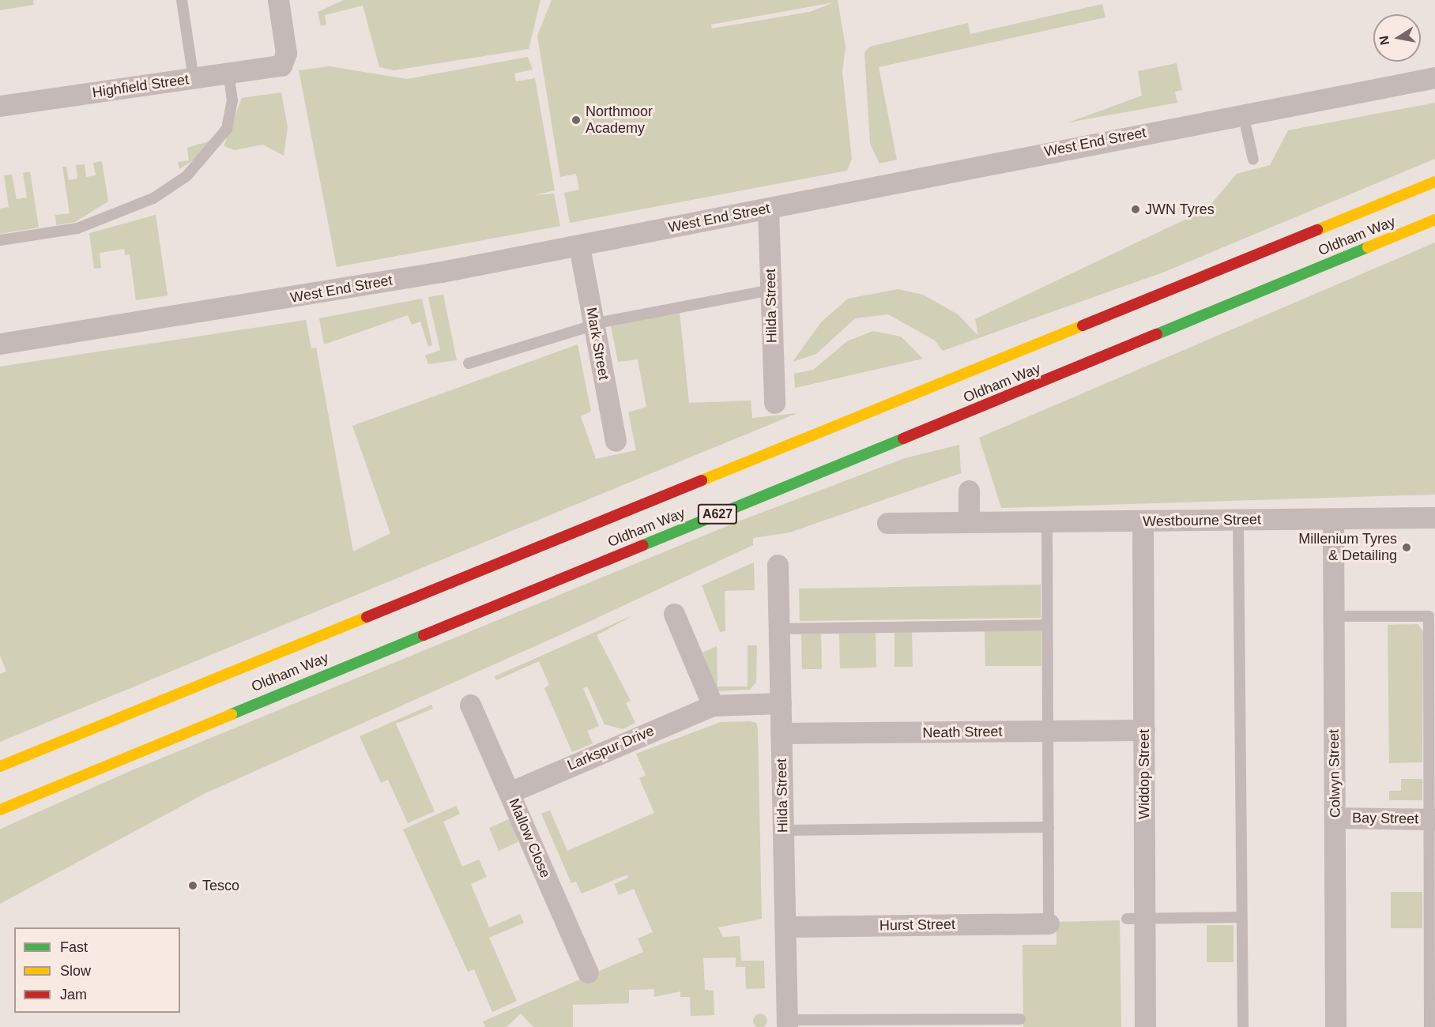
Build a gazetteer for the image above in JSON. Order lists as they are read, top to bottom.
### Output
{
  "streets": {
    "highway": ["Oldham Way", "A627"],
    "street": [
      "Highfield Street",
      "West End Street",
      "Hilda Street",
      "Mark Street",
      "Westbourne Street",
      "Neath Street",
      "Larkspur Drive",
      "Colwyn Street",
      "Widdop Street",
      "Bay Street",
      "Mallow Close",
      "Hurst Street"
    ]
  },
  "crossings": [
    ["West End Street", "Hilda Street"],
    ["West End Street", "Mark Street"],
    ["Hilda Street", "Neath Street"],
    ["Hilda Street", "Larkspur Drive"],
    ["Hilda Street", "Hurst Street"],
    ["Westbourne Street", "Colwyn Street"],
    ["Westbourne Street", "Widdop Street"],
    ["Neath Street", "Widdop Street"],
    ["Larkspur Drive", "Mallow Close"],
    ["Colwyn Street", "Bay Street"]
  ],
  "places": [
    "Northmoor Academy",
    "JWN Tyres",
    "Millenium Tyres & Detailing",
    "Tesco"
  ],
  "legend": ["Fast", "Slow", "Jam"],
  "north": "left"
}
